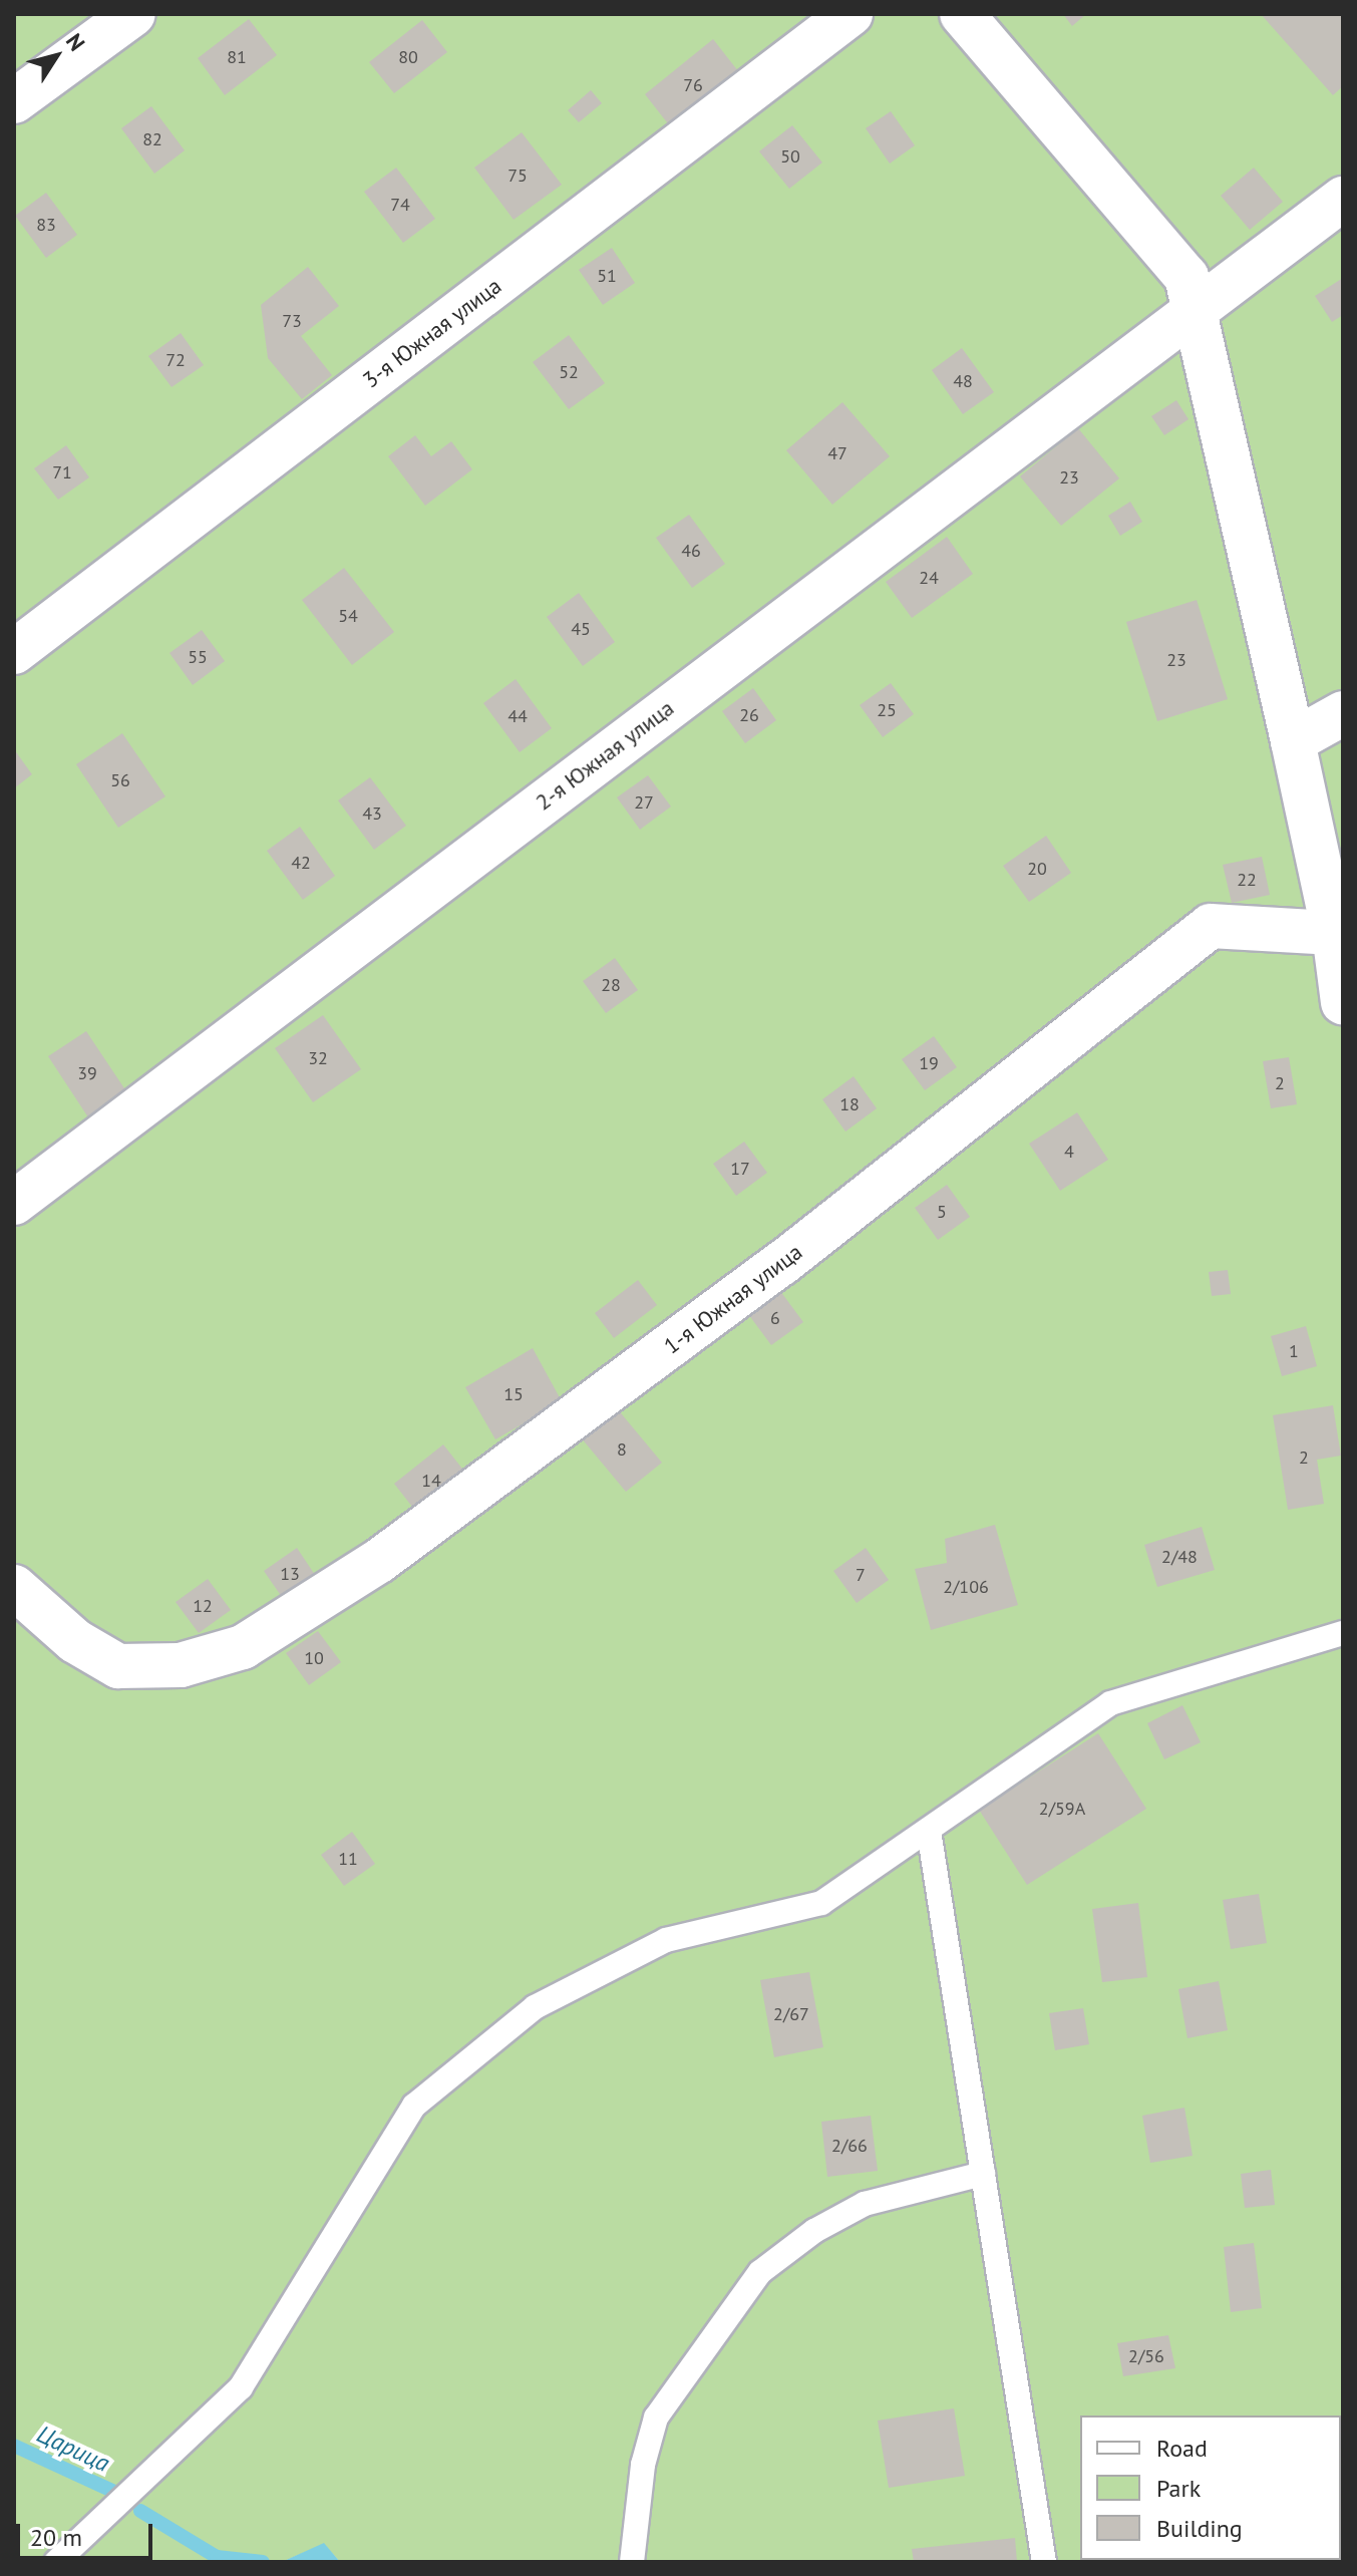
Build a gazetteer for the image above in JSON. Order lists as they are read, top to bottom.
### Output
{
  "streets": {
    "street": ["3-я Южная улица", "2-я Южная улица", "1-я Южная улица"]
  },
  "water": ["Царица"],
  "house_numbers": [
    "81",
    "80",
    "76",
    "82",
    "50",
    "75",
    "74",
    "83",
    "51",
    "73",
    "72",
    "52",
    "48",
    "47",
    "71",
    "23",
    "46",
    "24",
    "54",
    "45",
    "55",
    "23",
    "25",
    "26",
    "44",
    "56",
    "27",
    "43",
    "42",
    "20",
    "22",
    "28",
    "32",
    "19",
    "39",
    "2",
    "18",
    "4",
    "17",
    "5",
    "6",
    "1",
    "15",
    "8",
    "2",
    "14",
    "2/48",
    "13",
    "7",
    "2/106",
    "12",
    "10",
    "2/59А",
    "11",
    "2/67",
    "2/66",
    "2/56"
  ],
  "legend": ["Road", "Park", "Building"],
  "scale_bar": "20 m",
  "north": "top right"
}
